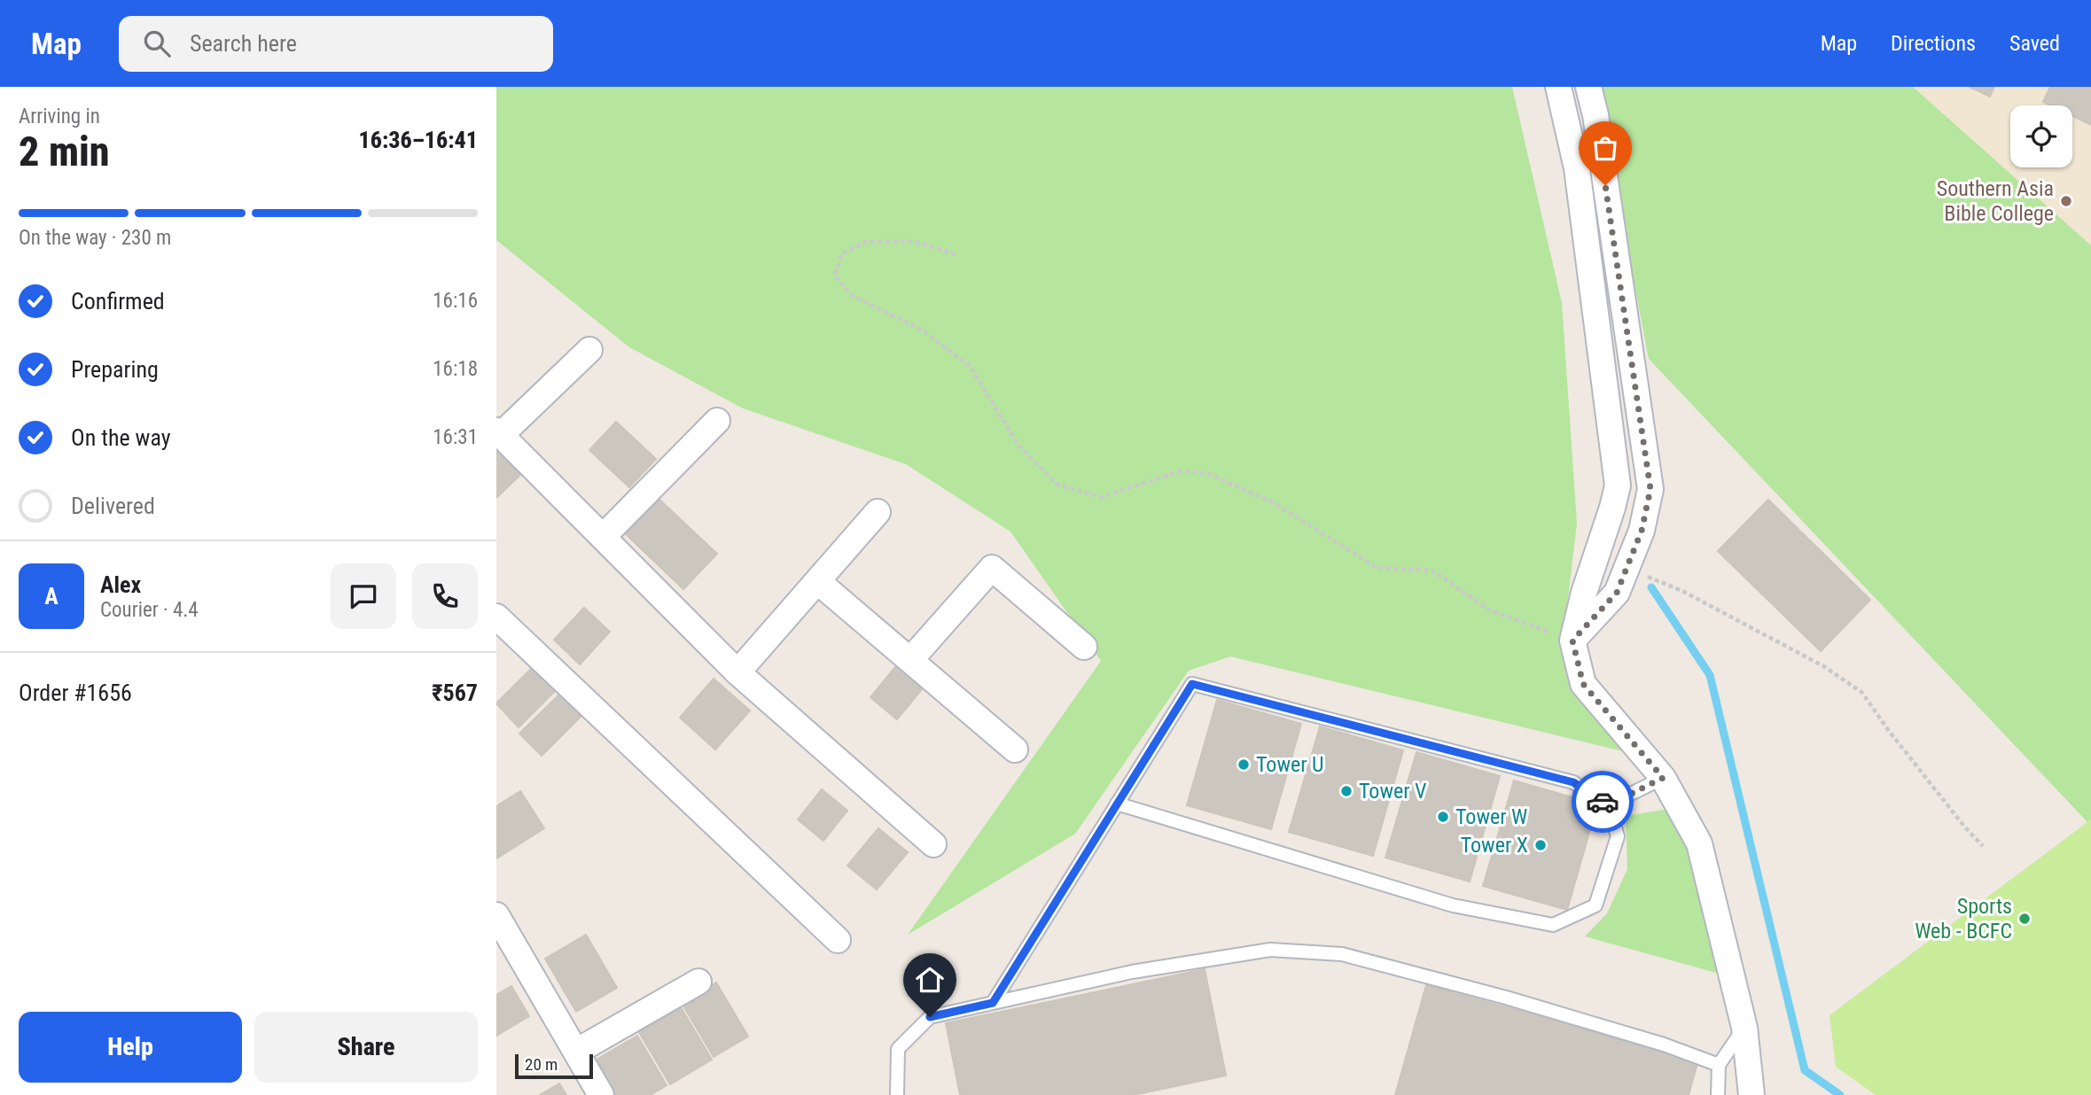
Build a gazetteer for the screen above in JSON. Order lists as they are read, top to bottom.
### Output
{
  "places": [
    "Southern Asia Bible College",
    "Tower U",
    "Tower V",
    "Tower W",
    "Tower X",
    "Sports Web - BCFC"
  ],
  "scale_bar": "20 m",
  "page": {
    "header": "Map",
    "search": "Search here",
    "nav": ["Map", "Directions", "Saved"],
    "heading": ["2 min", "Arriving in", "16:36–16:41"],
    "panel": [
      "Alex",
      "Courier · 4.4",
      "Order #1656",
      "₹567"
    ],
    "bar": "On the way · 230 m",
    "list": [
      ["Confirmed", "16:16"],
      ["Preparing", "16:18"],
      ["On the way", "16:31"],
      "Delivered"
    ],
    "round": "A",
    "buttons": ["Help", "Share"],
    "scale": "20 m"
  }
}
